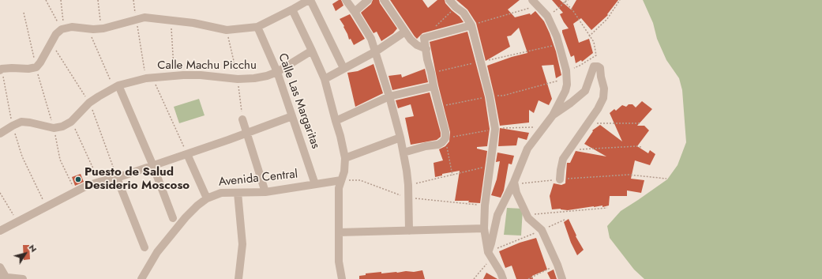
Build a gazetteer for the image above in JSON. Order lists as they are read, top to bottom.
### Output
{
  "streets": {
    "street": ["Calle Machu Picchu", "Calle Las Margaritas", "Avenida Central"]
  },
  "crossings": [
    ["Calle Machu Picchu", "Calle Las Margaritas"],
    ["Calle Las Margaritas", "Avenida Central"]
  ],
  "places": ["Puesto de Salud Desiderio Moscoso"],
  "north": "top right"
}
